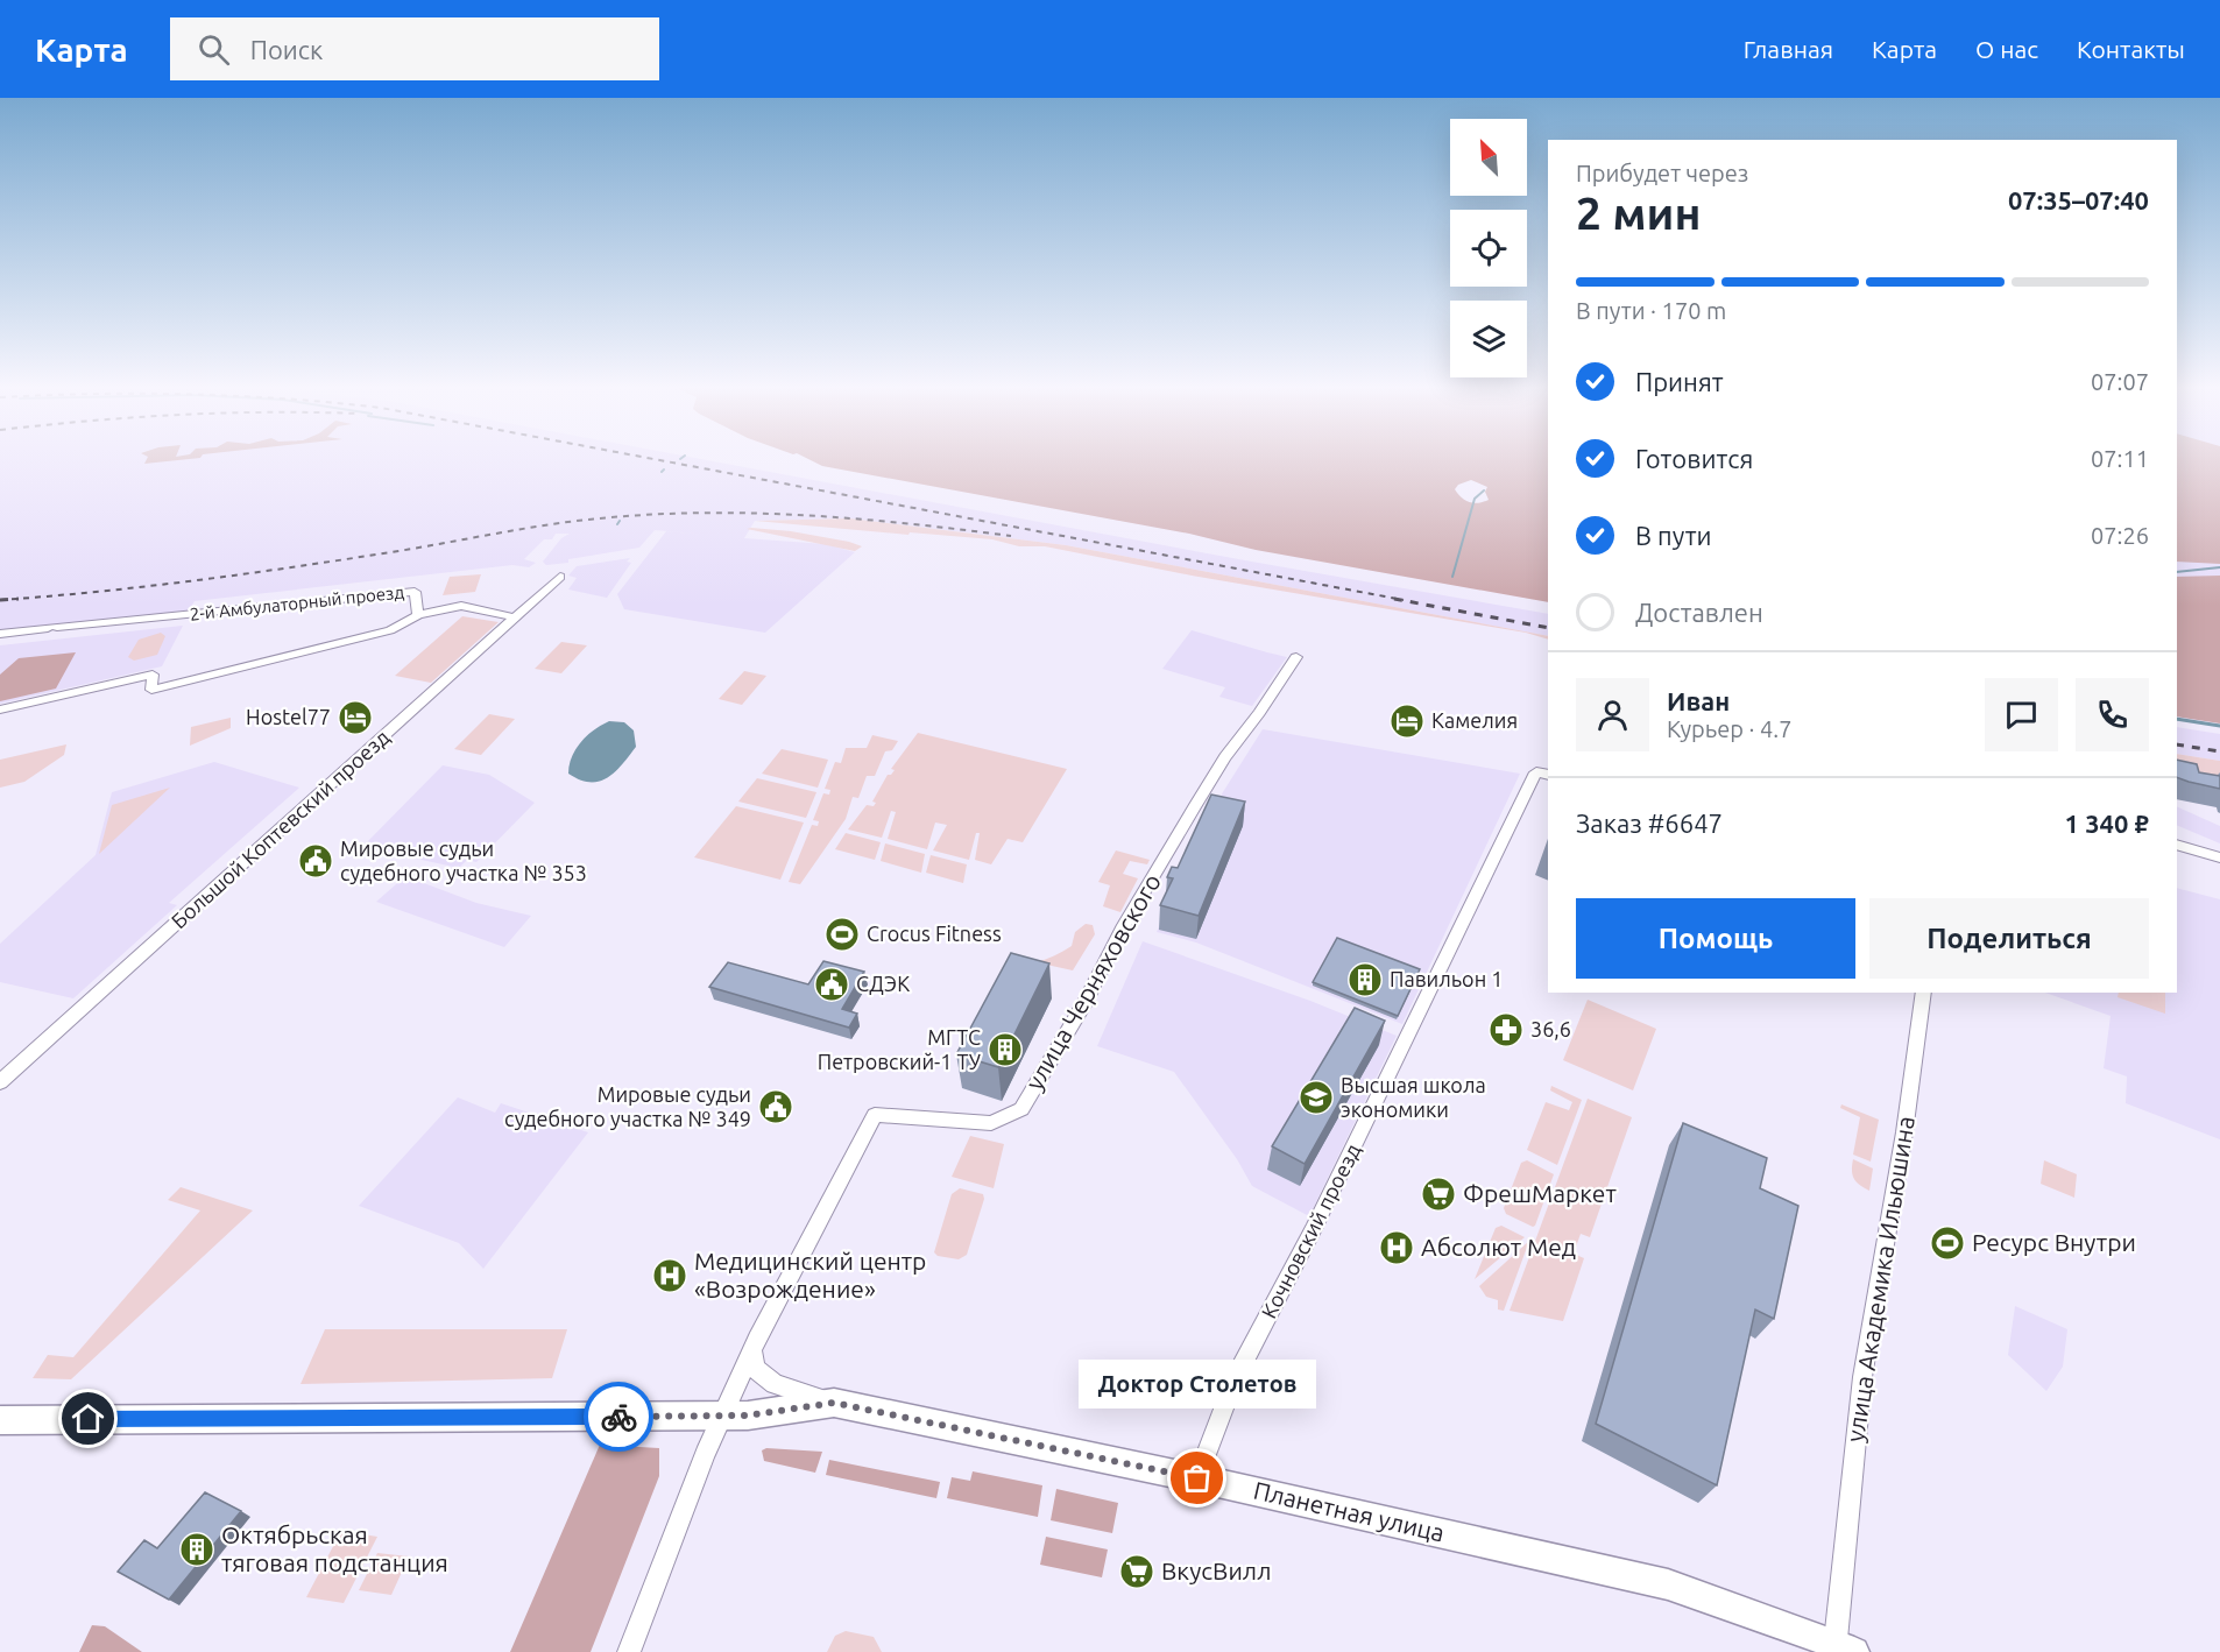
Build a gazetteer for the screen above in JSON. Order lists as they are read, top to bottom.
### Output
{
  "streets": {
    "street": [
      "2-й Амбулаторный проезд",
      "Большой Коптевский проезд",
      "улица Черняховского",
      "Кочновский проезд",
      "улица Академика Ильюшина",
      "Планетная улица"
    ]
  },
  "crossings": [
    ["2-й Амбулаторный проезд", "Большой Коптевский проезд"],
    ["улица Черняховского", "Планетная улица"],
    ["Кочновский проезд", "Планетная улица"],
    ["улица Академика Ильюшина", "Планетная улица"]
  ],
  "places": {
    "hotel": ["Hostel77", "Камелия"],
    "public building": ["Мировые судьи судебного участка № 353", "СДЭК", "Мировые судьи судебного участка № 349"],
    "sports": ["Crocus Fitness", "Ресурс Внутри"],
    "building": ["Павильон 1", "МГТС Петровский-1 ТУ", "Октябрьская тяговая подстанция"],
    "pharmacy": ["36,6"],
    "school or university": ["Высшая школа экономики"],
    "supermarket": ["ФрешМаркет", "ВкусВилл"],
    "hospital": ["Абсолют Мед", "Медицинский центр «Возрождение»"],
    "other": ["Доктор Столетов"]
  },
  "north": "top left",
  "page": {
    "header": "Карта",
    "search": "Поиск",
    "nav": [
      "Главная",
      "Карта",
      "О нас",
      "Контакты"
    ],
    "heading": ["2 мин", "Прибудет через", "07:35–07:40"],
    "panel": [
      "Иван",
      "Курьер · 4.7",
      "Заказ #6647",
      "1 340 ₽"
    ],
    "bar": "В пути · 170 m",
    "list": [
      ["Принят", "07:07"],
      ["Готовится", "07:11"],
      ["В пути", "07:26"],
      "Доставлен"
    ],
    "buttons": ["Помощь", "Поделиться"],
    "bubble": "Доктор Столетов"
  }
}
